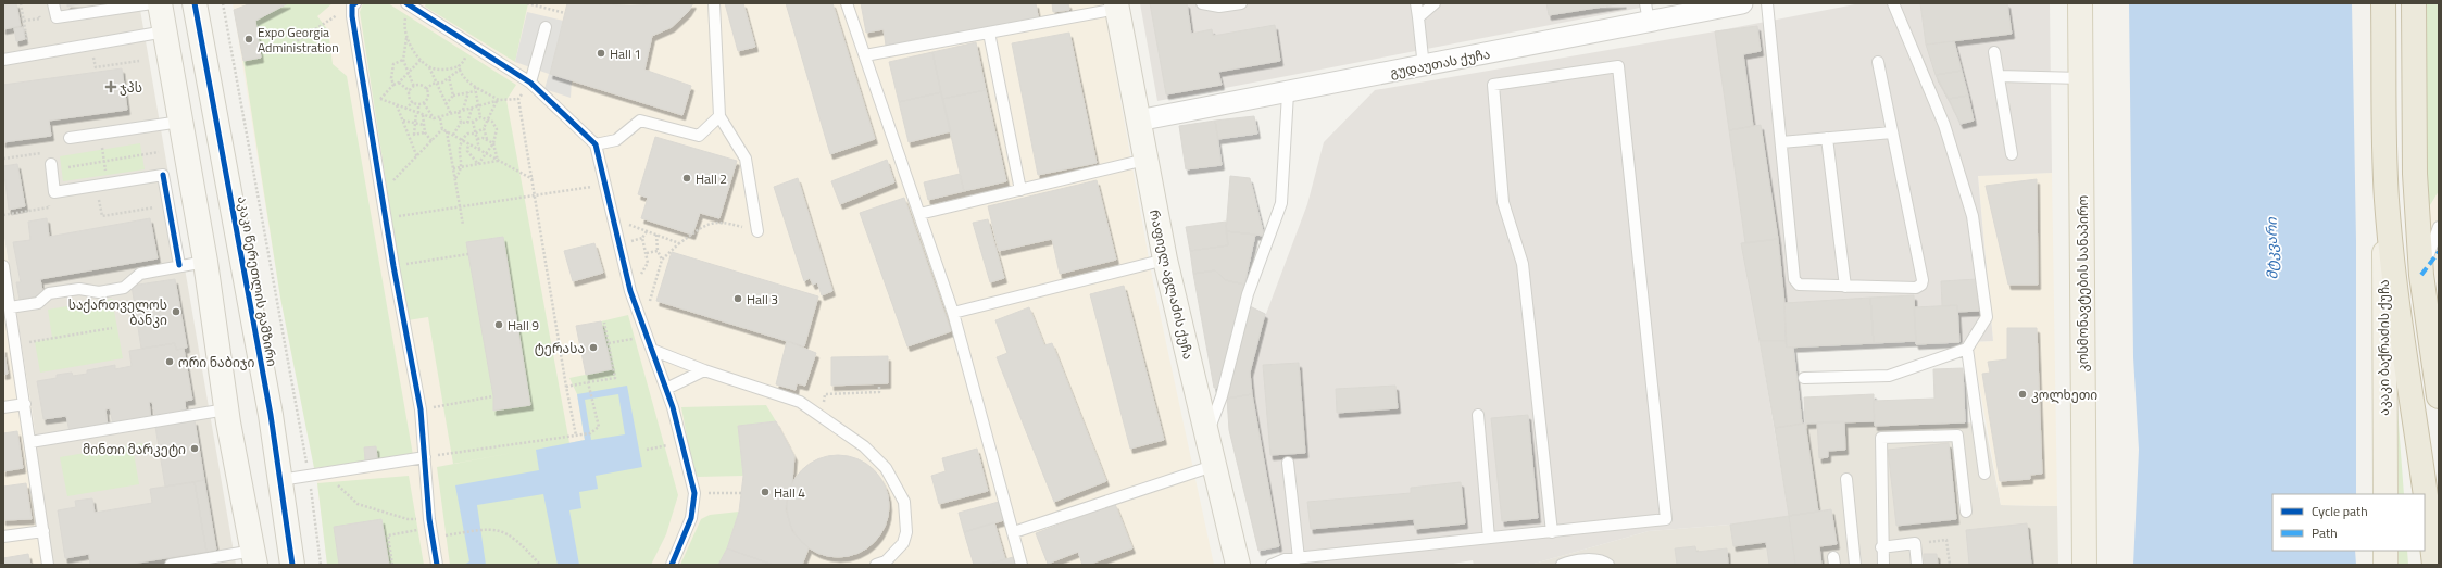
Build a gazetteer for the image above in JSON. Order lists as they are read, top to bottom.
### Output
{
  "streets": {
    "main road": [
      "აკაკი წერეთლის გამზირი",
      "კოსმონავტების სანაპირო",
      "რაფიელ აგლაძის ქუჩა",
      "აკაკი ბაქრაძის ქუჩა"
    ],
    "street": ["გუდაუთას ქუჩა"]
  },
  "crossings": [
    ["გუდაუთას ქუჩა", "რაფიელ აგლაძის ქუჩა"]
  ],
  "water": ["მტკვარი"],
  "places": {
    "other": [
      "Expo Georgia Administration",
      "Hall 1",
      "Hall 2",
      "Hall 3",
      "საქართველოს ბანკი",
      "Hall 9",
      "ტერასა",
      "ორი ნაბიჯი",
      "კოლხეთი",
      "მინთი მარკეტი",
      "Hall 4"
    ],
    "health": ["ჯპს"]
  },
  "legend": ["Cycle path", "Path"]
}
